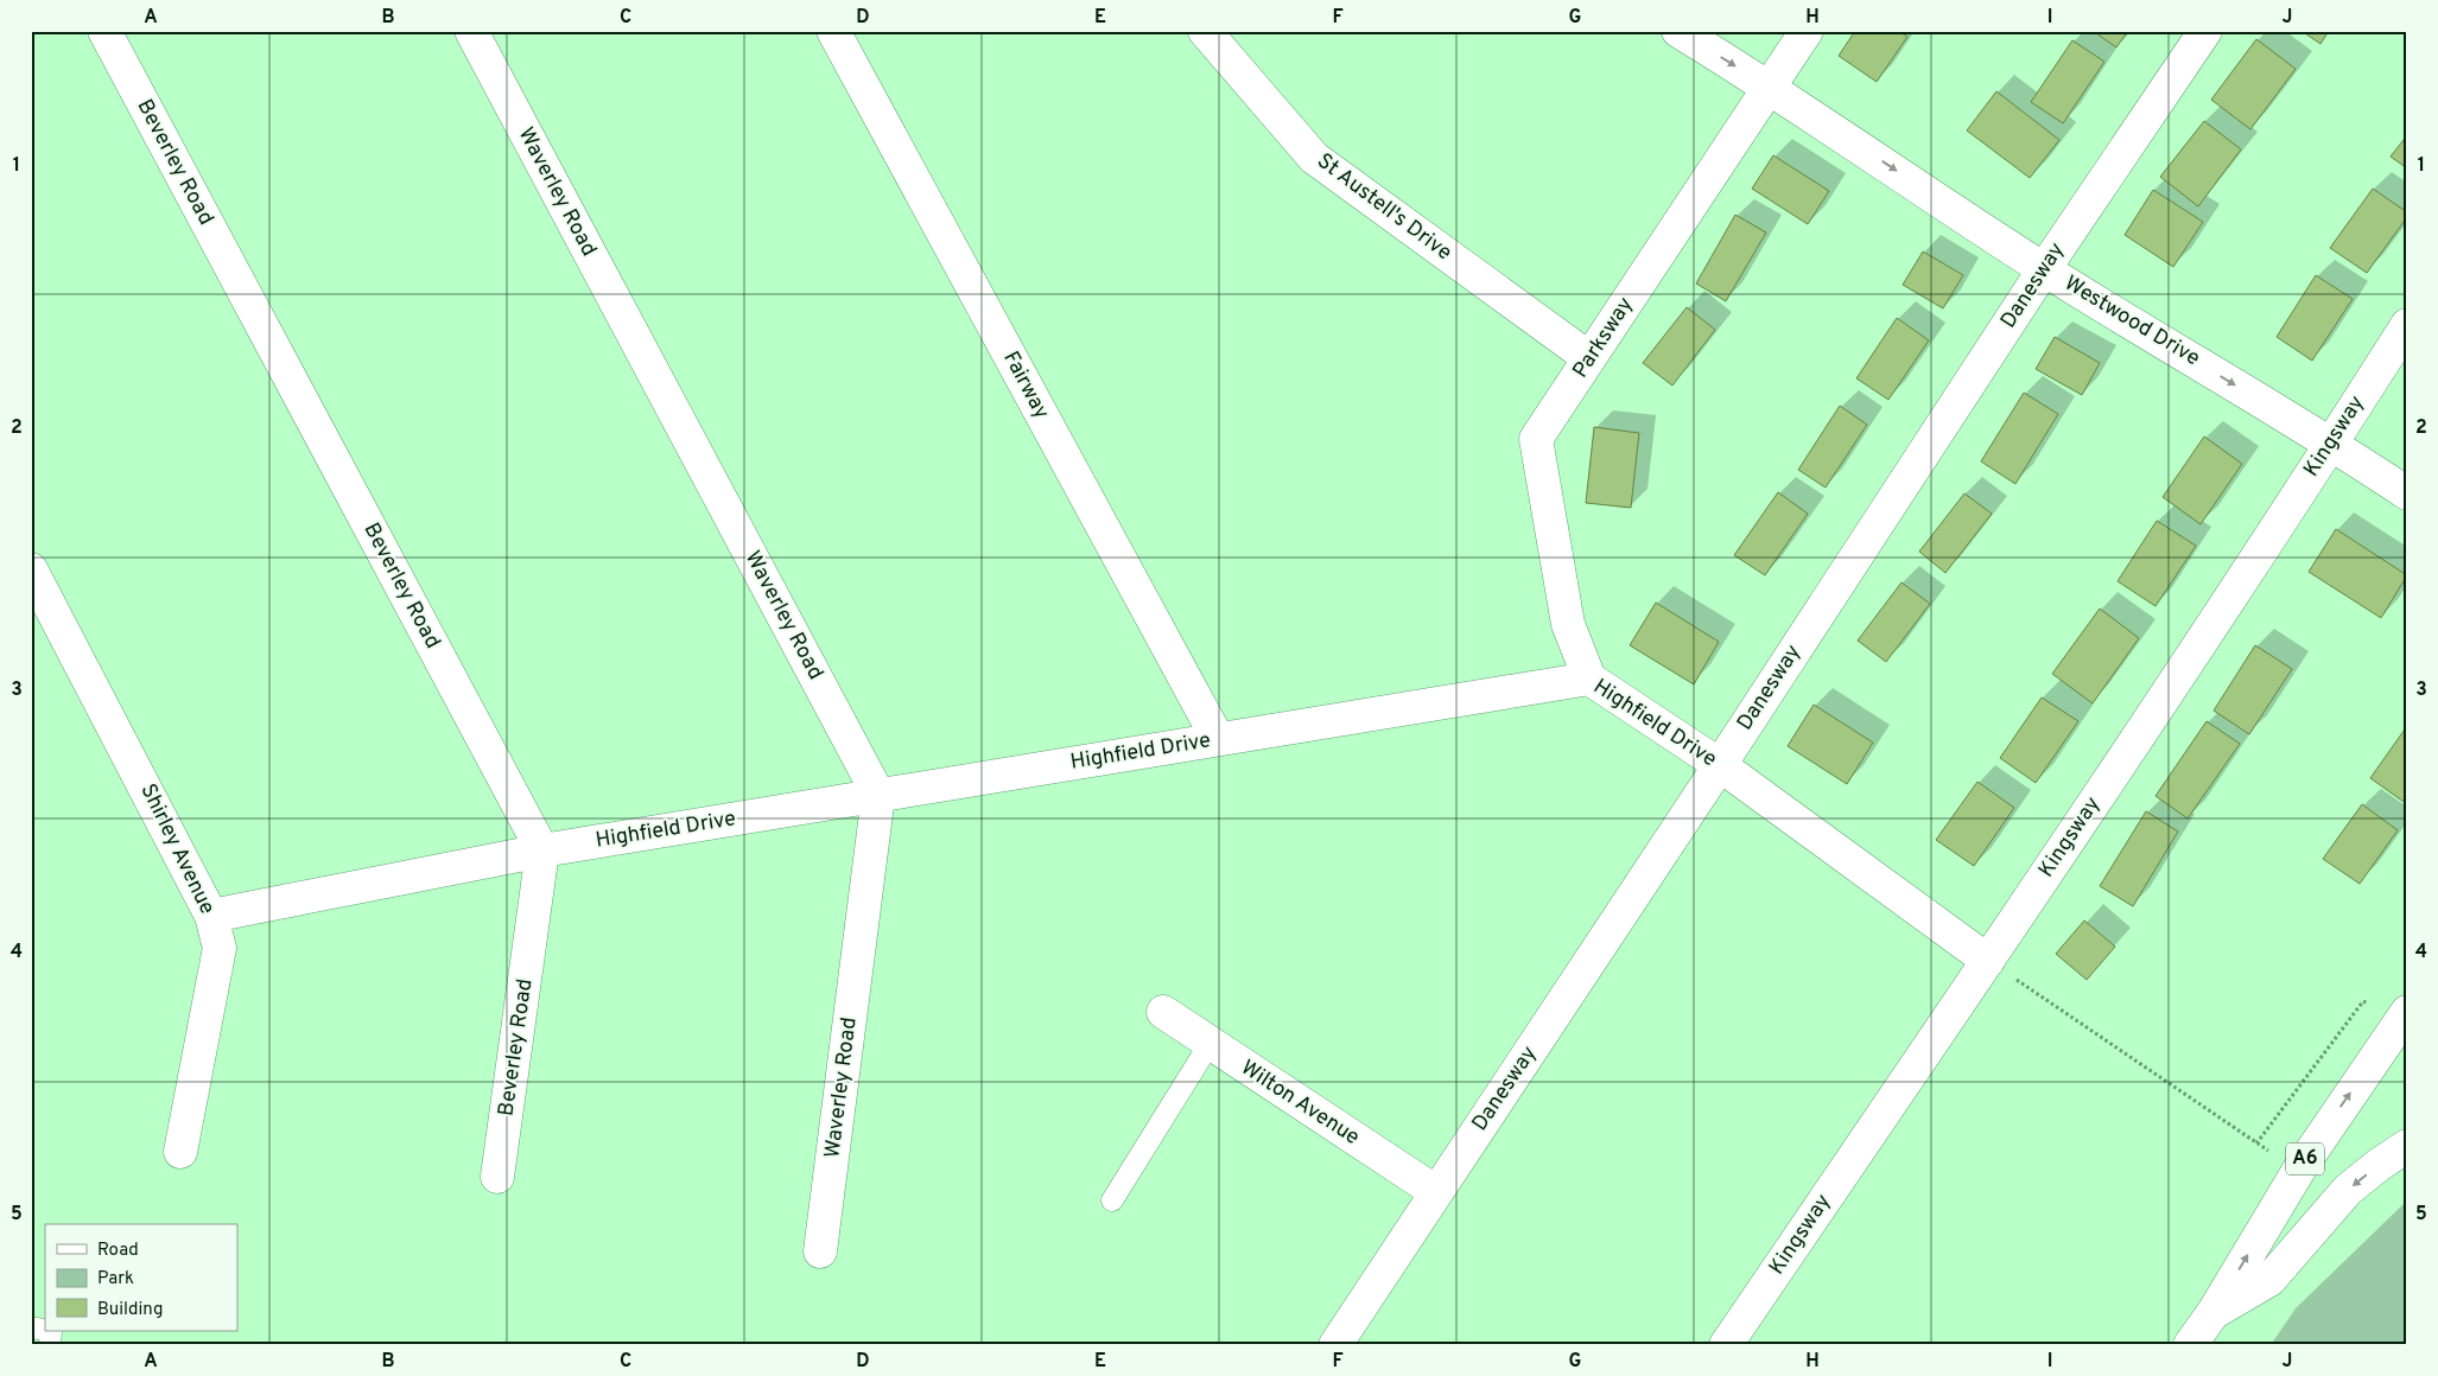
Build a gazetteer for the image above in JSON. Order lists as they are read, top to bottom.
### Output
{
  "streets": {
    "street": [
      "Beverley Road",
      "Waverley Road",
      "St Austell's Drive",
      "Danesway",
      "Westwood Drive",
      "Parksway",
      "Fairway",
      "Kingsway",
      "Highfield Drive",
      "Shirley Avenue",
      "Wilton Avenue",
      "A6"
    ]
  },
  "crossings": [
    ["Beverley Road", "Highfield Drive"],
    ["Waverley Road", "Highfield Drive"],
    ["St Austell's Drive", "Parksway"],
    ["Danesway", "Westwood Drive"],
    ["Danesway", "Highfield Drive"],
    ["Danesway", "Wilton Avenue"],
    ["Westwood Drive", "Parksway"],
    ["Westwood Drive", "Kingsway"],
    ["Parksway", "Highfield Drive"],
    ["Fairway", "Highfield Drive"],
    ["Kingsway", "Highfield Drive"],
    ["Highfield Drive", "Shirley Avenue"]
  ],
  "one_way": ["Westwood Drive"],
  "legend": ["Road", "Park", "Building"],
  "grid": {
    "columns": [
      "A",
      "B",
      "C",
      "D",
      "E",
      "F",
      "G",
      "H",
      "I",
      "J"
    ],
    "rows": [
      "1",
      "2",
      "3",
      "4",
      "5"
    ]
  }
}
